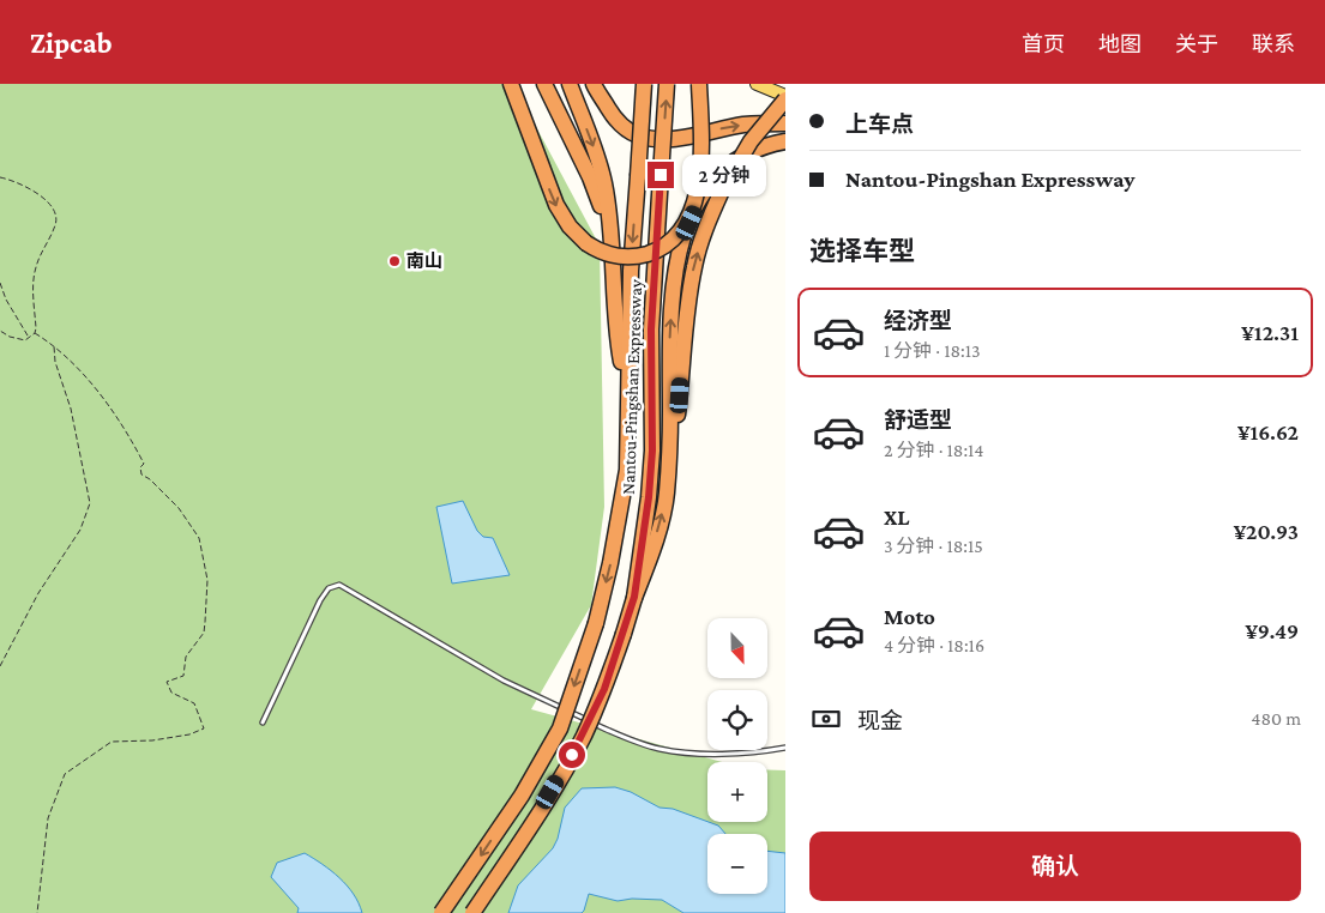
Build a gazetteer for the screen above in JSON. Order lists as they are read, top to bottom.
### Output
{
  "streets": {
    "highway": ["Nantou-Pingshan Expressway"]
  },
  "places": ["南山"],
  "north": "bottom",
  "page": {
    "header": "Zipcab",
    "nav": [
      "首页",
      "地图",
      "关于",
      "联系"
    ],
    "banner": ["上车点", "Nantou-Pingshan Expressway"],
    "bubble": "2 分钟",
    "heading": "选择车型",
    "list": [
      {
        "name": "经济型",
        "note": "1 分钟 · 18:13",
        "value": "¥12.31"
      },
      {
        "name": "舒适型",
        "note": "2 分钟 · 18:14",
        "value": "¥16.62"
      },
      {
        "name": "XL",
        "note": "3 分钟 · 18:15",
        "value": "¥20.93"
      },
      {
        "name": "Moto",
        "note": "4 分钟 · 18:16",
        "value": "¥9.49"
      }
    ],
    "map_buttons": ["+", "−"],
    "pay": ["现金", "480 m"],
    "buttons": "确认"
  }
}
